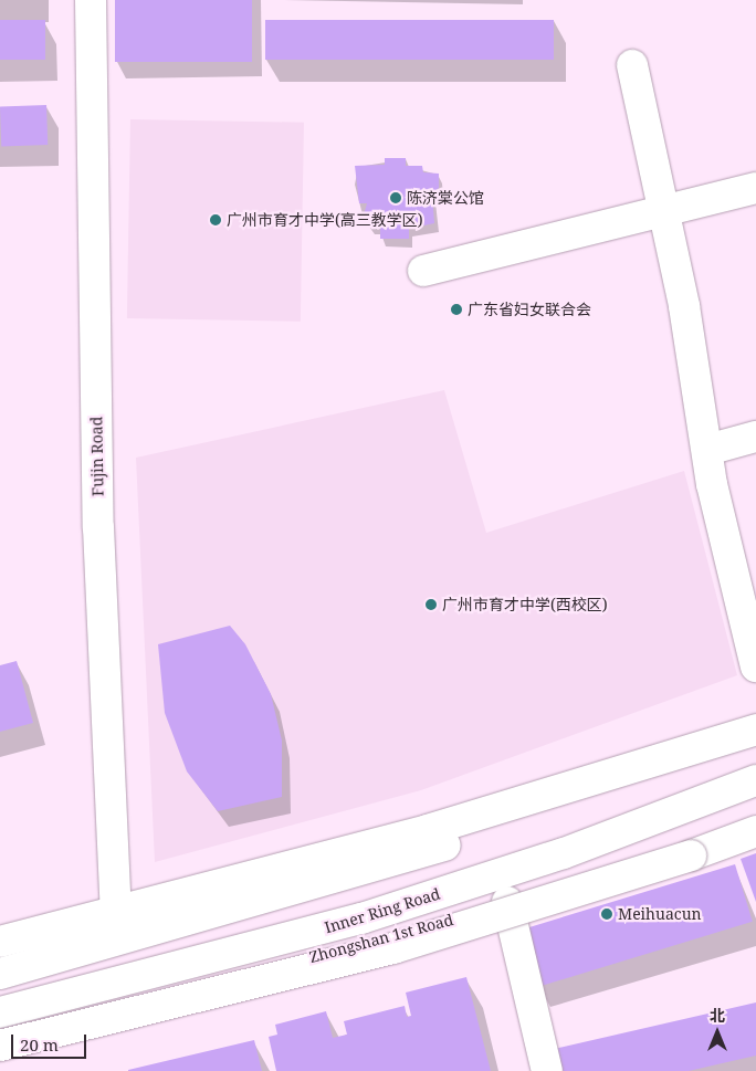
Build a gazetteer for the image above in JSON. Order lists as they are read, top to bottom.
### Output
{
  "streets": {
    "main road": ["Fujin Road", "Inner Ring Road", "Zhongshan 1st Road"]
  },
  "places": [
    "陈济棠公馆",
    "广州市育才中学(高三教学区)",
    "广东省妇女联合会",
    "广州市育才中学(西校区)",
    "Meihuacun"
  ],
  "scale_bar": "20 m",
  "north": "top"
}
